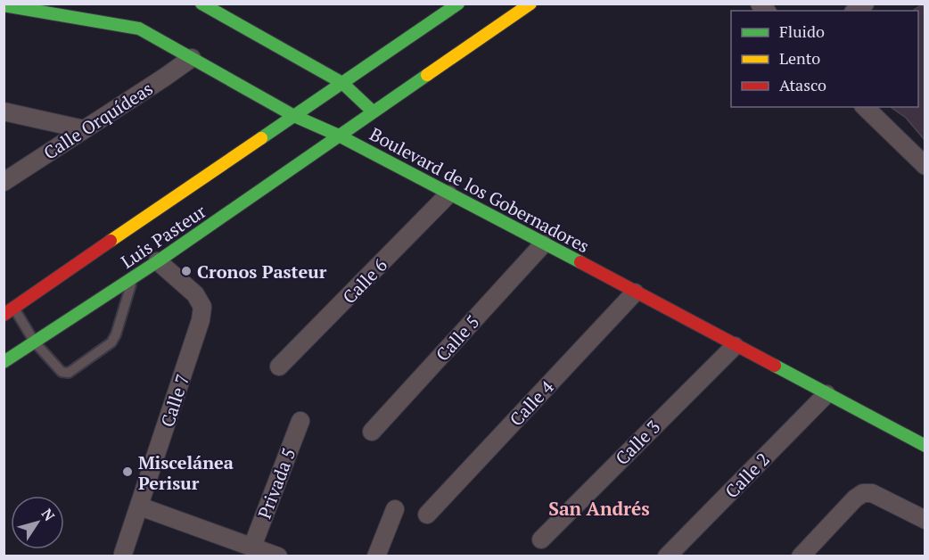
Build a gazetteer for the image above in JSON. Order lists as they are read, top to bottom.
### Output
{
  "streets": {
    "main road": ["Boulevard de los Gobernadores", "Luis Pasteur"],
    "street": [
      "Calle Orquídeas",
      "Calle 6",
      "Calle 5",
      "Calle 7",
      "Calle 4",
      "Calle 3",
      "Calle 2",
      "Privada 5"
    ]
  },
  "crossings": [
    ["Calle Orquídeas", "Boulevard de los Gobernadores"],
    ["Boulevard de los Gobernadores", "Luis Pasteur"],
    ["Boulevard de los Gobernadores", "Calle 6"],
    ["Boulevard de los Gobernadores", "Calle 5"],
    ["Boulevard de los Gobernadores", "Calle 4"],
    ["Boulevard de los Gobernadores", "Calle 3"],
    ["Boulevard de los Gobernadores", "Calle 2"],
    ["Luis Pasteur", "Calle 7"]
  ],
  "districts": ["San Andrés"],
  "places": ["Cronos Pasteur", "Miscelánea Perisur"],
  "legend": ["Fluido", "Lento", "Atasco"],
  "north": "top right"
}
